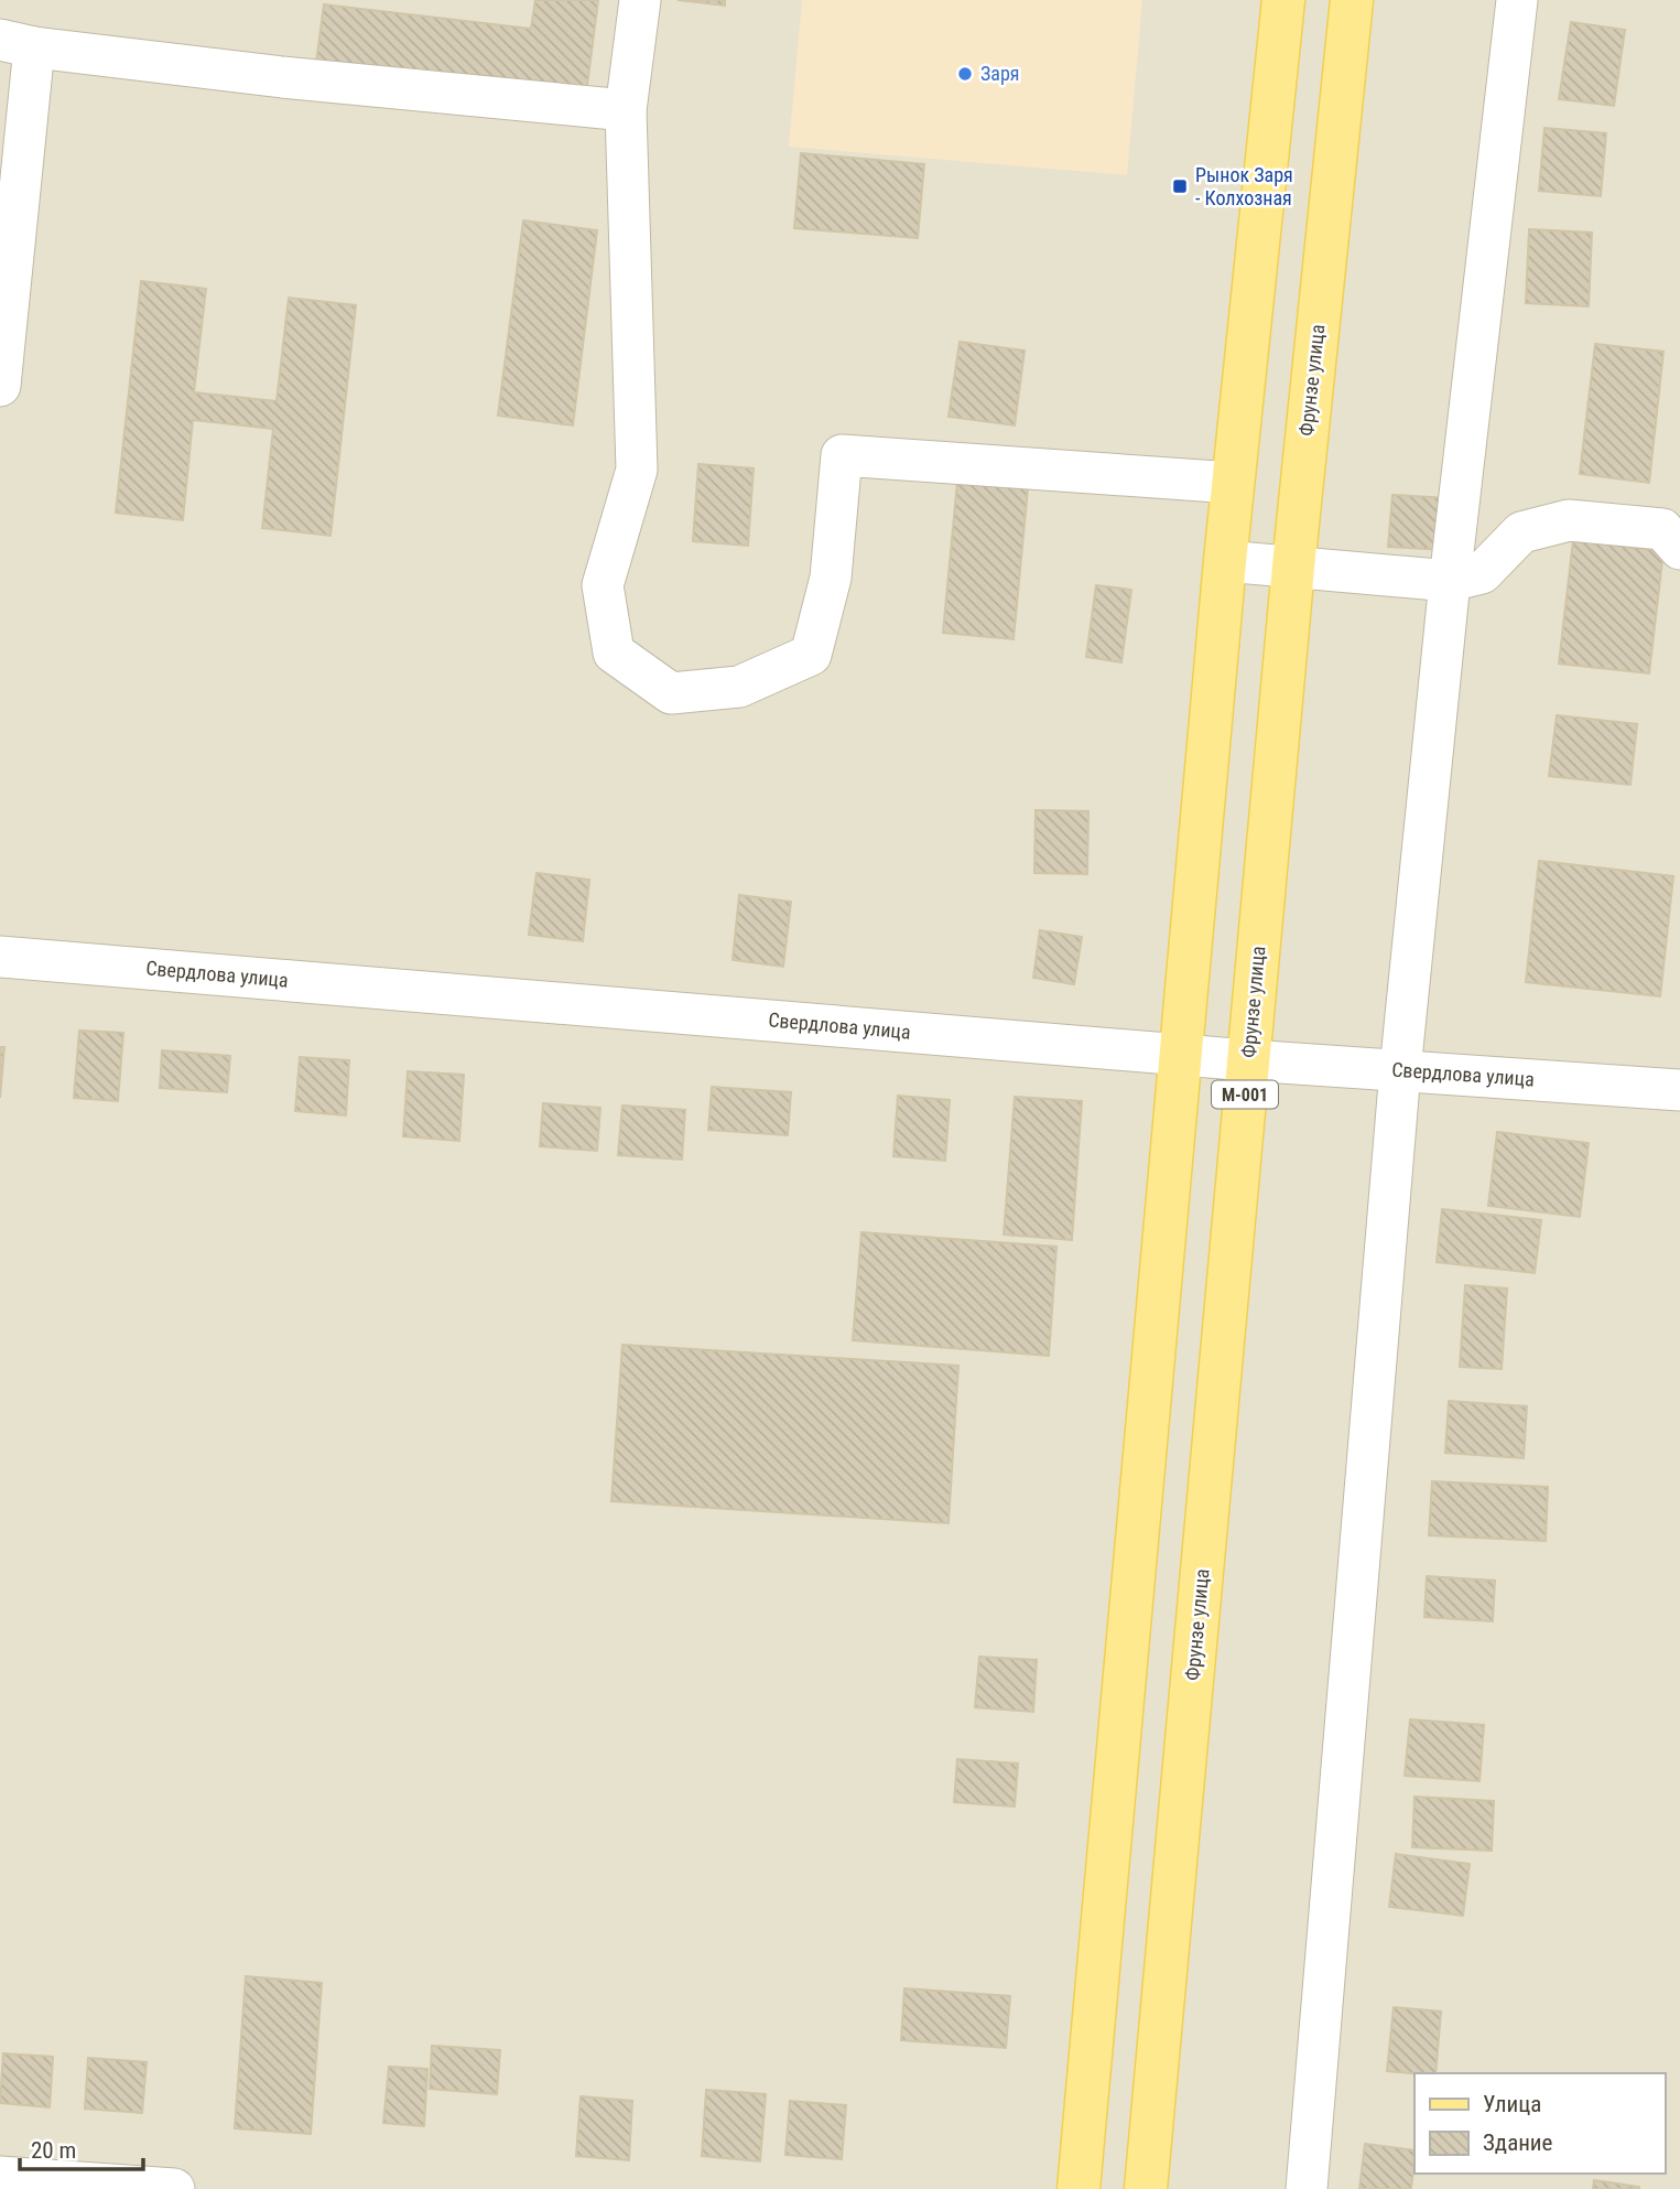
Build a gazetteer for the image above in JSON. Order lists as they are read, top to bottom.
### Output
{
  "streets": {
    "main road": ["Фрунзе улица", "M-001"],
    "street": ["Свердлова улица"]
  },
  "crossings": [
    ["Фрунзе улица", "Свердлова улица"]
  ],
  "places": {
    "other": ["Заря"],
    "transit": ["Рынок Заря - Колхозная"]
  },
  "legend": ["Улица", "Здание"],
  "scale_bar": "20 m"
}
